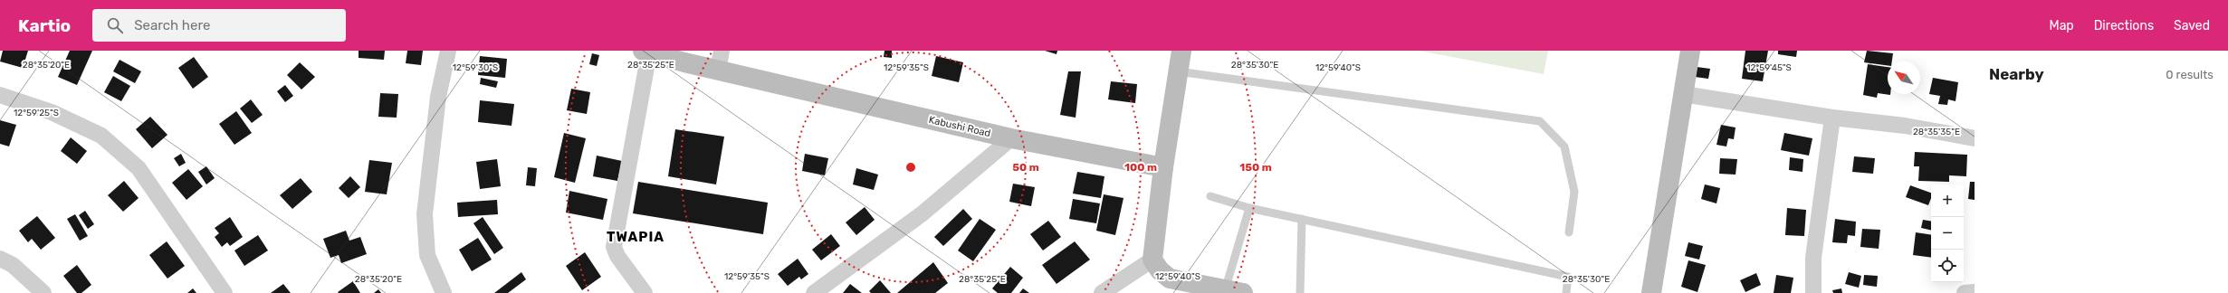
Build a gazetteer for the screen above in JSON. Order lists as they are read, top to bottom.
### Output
{
  "streets": {
    "main road": ["Kabushi Road"]
  },
  "districts": ["TWAPIA"],
  "north": "top left",
  "page": {
    "header": "Kartio",
    "search": "Search here",
    "nav": ["Map", "Directions", "Saved"],
    "heading": ["Nearby", "0 results"],
    "map_buttons": ["+", "−"]
  },
  "coordinates": [
    "28°35'30\"E",
    "28°35'20\"E",
    "28°35'25\"E",
    "12°59'30\"S",
    "12°59'35\"S",
    "12°59'40\"S",
    "12°59'45\"S",
    "12°59'25\"S",
    "28°35'35\"E"
  ],
  "rings": ["50 m", "100 m", "150 m"]
}
